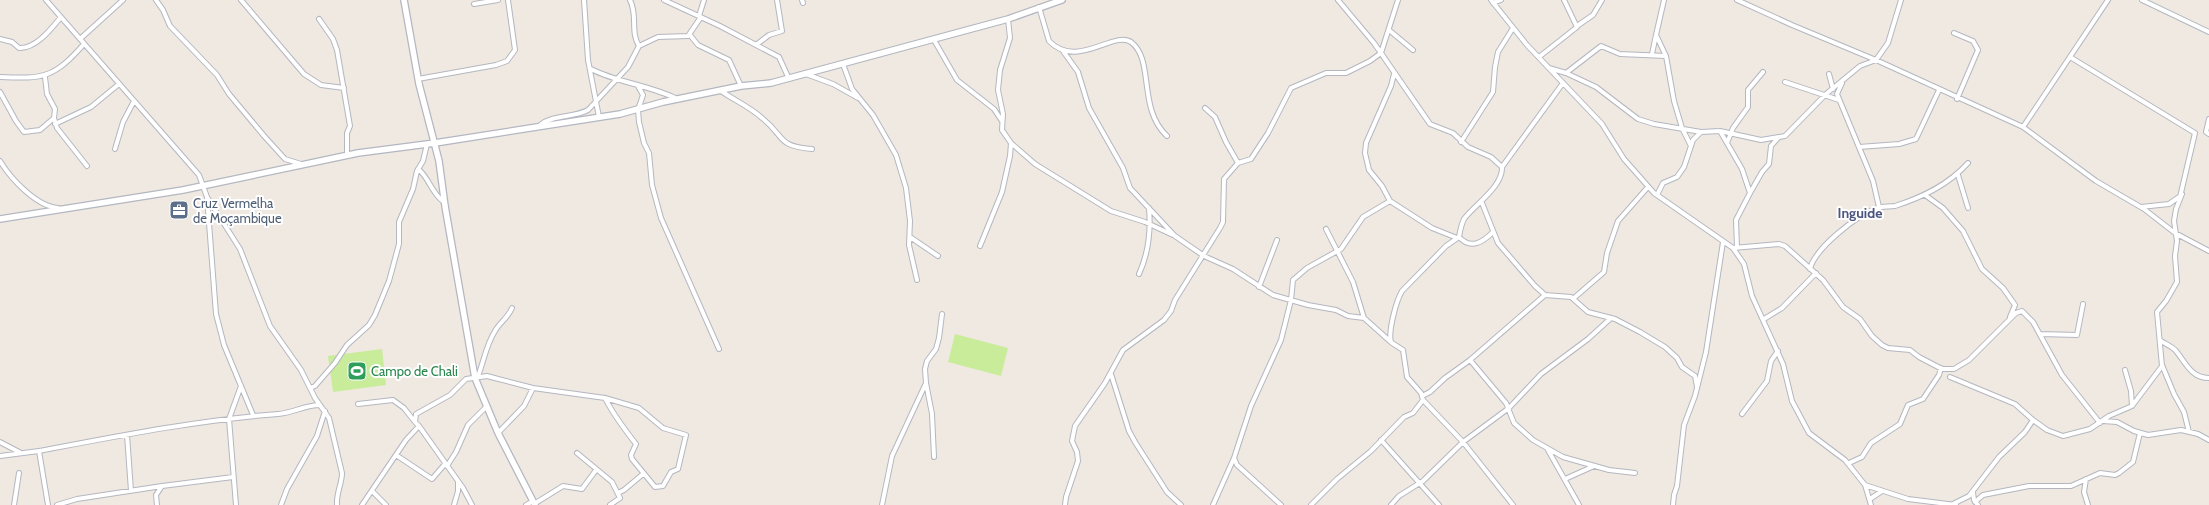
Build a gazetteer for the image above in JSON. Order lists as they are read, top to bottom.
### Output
{
  "districts": ["Inguide"],
  "places": {
    "office": ["Cruz Vermelha de Moçambique"],
    "sports": ["Campo de Chali"]
  }
}
